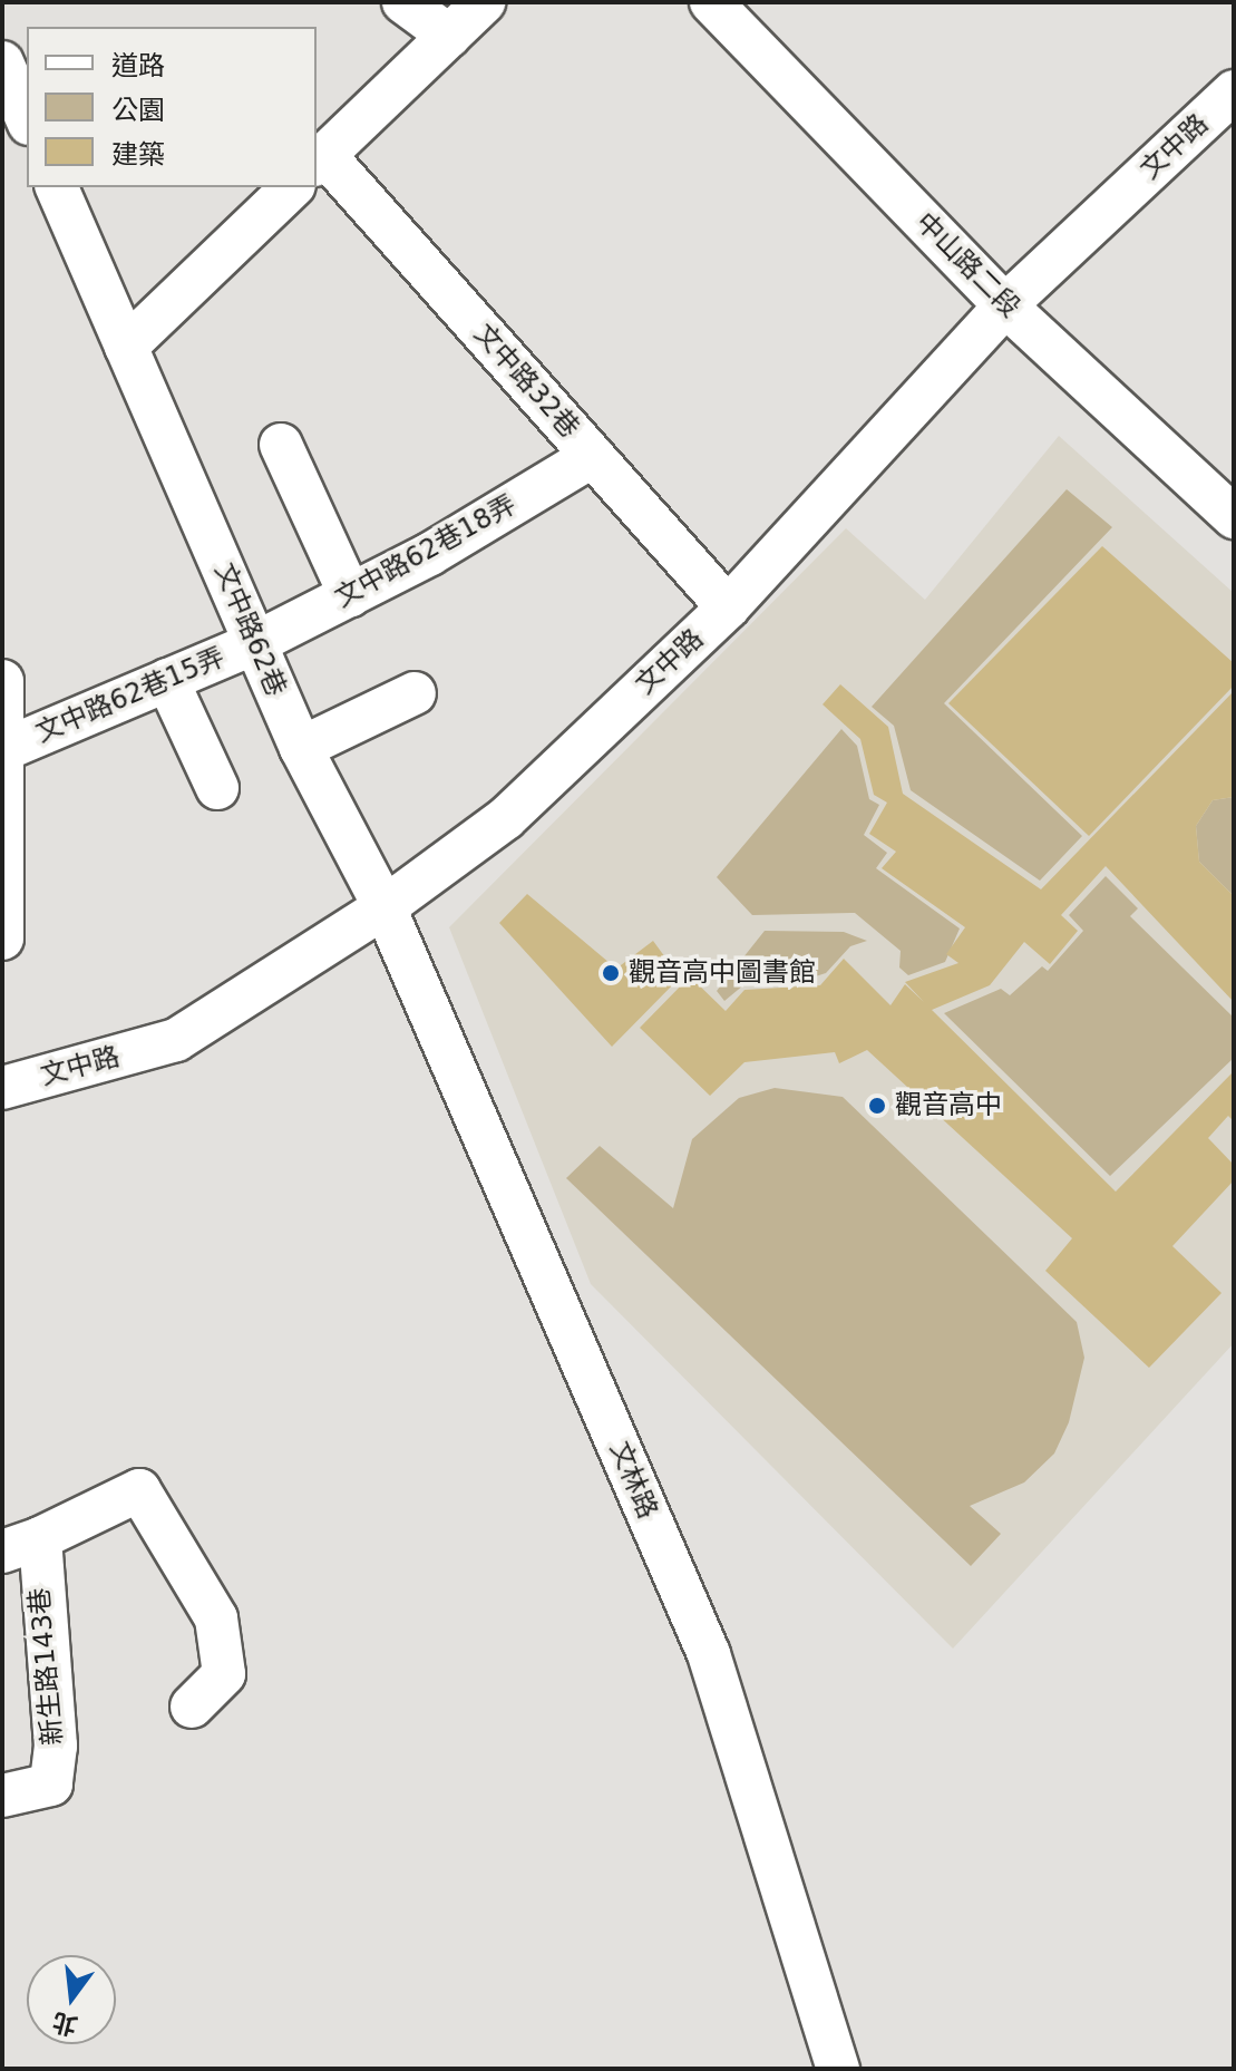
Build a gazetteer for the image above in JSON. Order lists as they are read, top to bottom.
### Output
{
  "streets": {
    "street": [
      "文中路",
      "中山路二段",
      "文中路32巷",
      "文中路62巷18弄",
      "文中路62巷",
      "文中路62巷15弄",
      "文林路",
      "新生路143巷"
    ]
  },
  "crossings": [
    ["文中路", "中山路二段"],
    ["文中路", "文中路32巷"],
    ["文中路", "文中路62巷"],
    ["文中路", "文林路"],
    ["文中路32巷", "文中路62巷18弄"],
    ["文中路62巷18弄", "文中路62巷"],
    ["文中路62巷18弄", "文中路62巷15弄"],
    ["文中路62巷", "文中路62巷15弄"],
    ["文中路62巷", "文林路"]
  ],
  "places": ["觀音高中圖書館", "觀音高中"],
  "legend": ["道路", "公園", "建築"],
  "north": "bottom"
}
